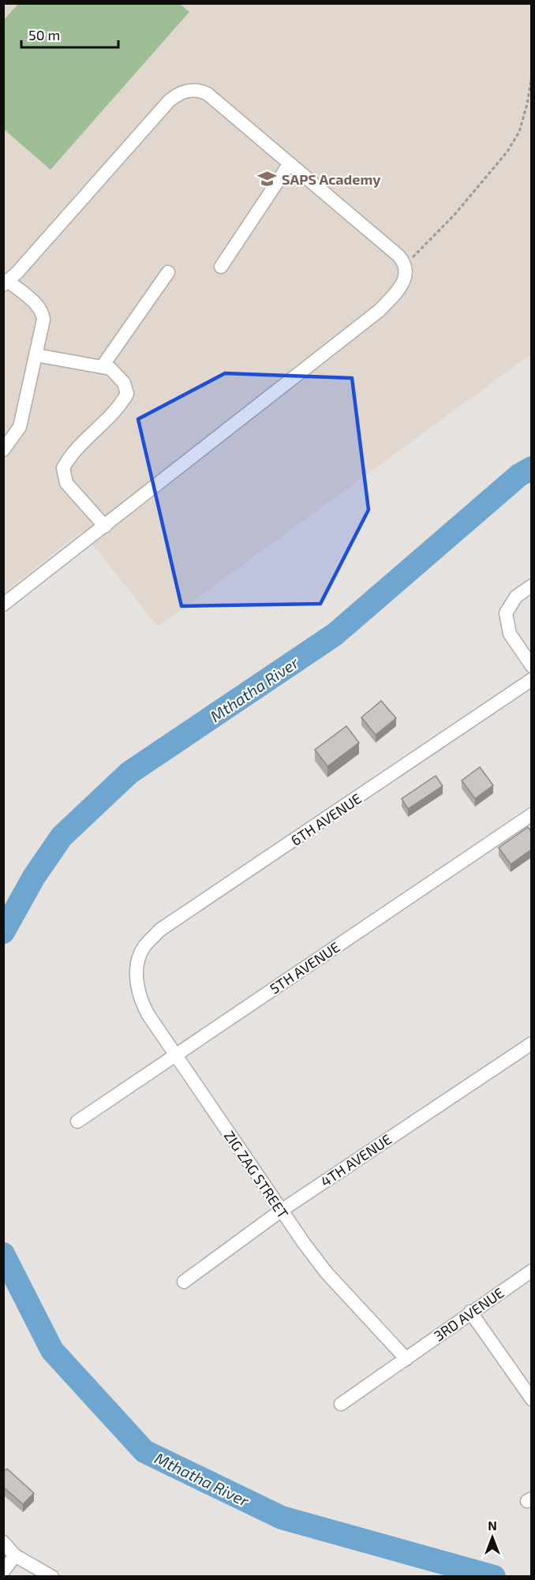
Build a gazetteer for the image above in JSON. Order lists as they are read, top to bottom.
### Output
{
  "streets": {
    "street": [
      "6TH AVENUE",
      "5TH AVENUE",
      "4TH AVENUE",
      "ZIG ZAG STREET",
      "3RD AVENUE"
    ]
  },
  "crossings": [
    ["6TH AVENUE", "ZIG ZAG STREET"],
    ["5TH AVENUE", "ZIG ZAG STREET"],
    ["4TH AVENUE", "ZIG ZAG STREET"],
    ["ZIG ZAG STREET", "3RD AVENUE"]
  ],
  "water": ["Mthatha River"],
  "places": {
    "school or university": ["SAPS Academy"]
  },
  "scale_bar": "50 m",
  "north": "top"
}
